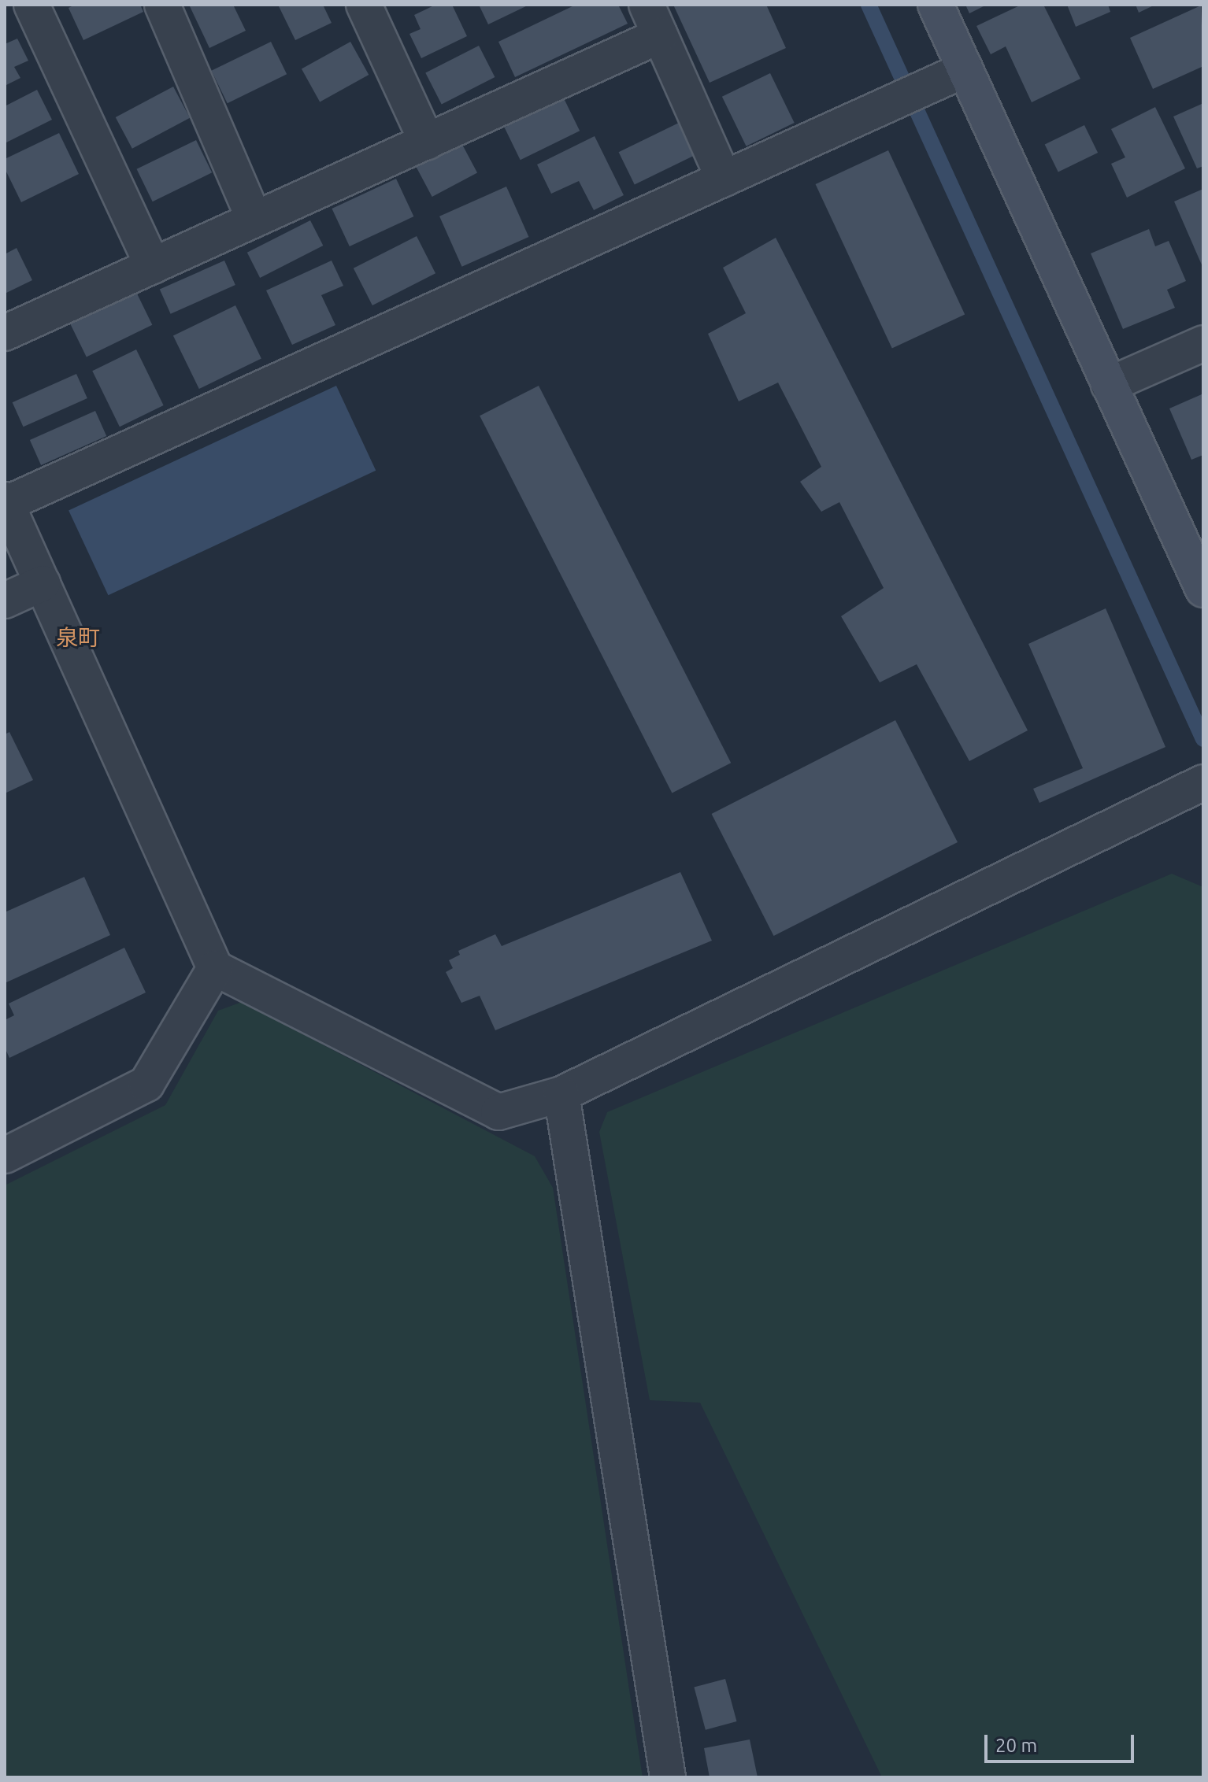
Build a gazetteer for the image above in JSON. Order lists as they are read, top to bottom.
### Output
{
  "districts": ["泉町"],
  "scale_bar": "20 m"
}
